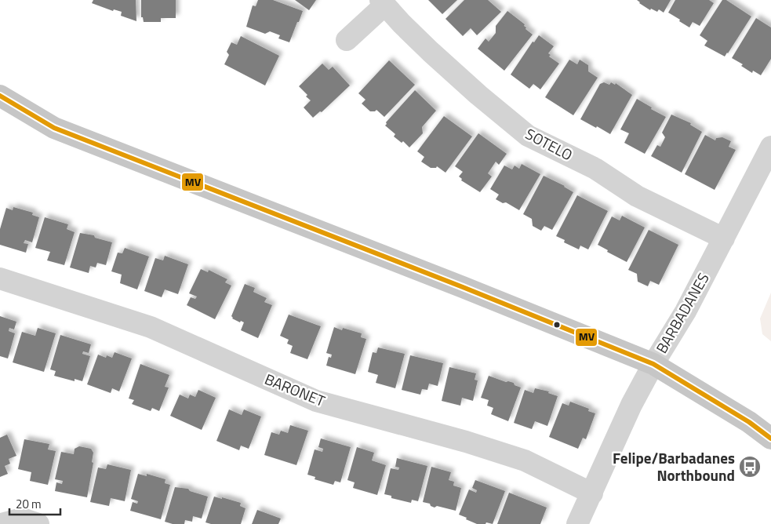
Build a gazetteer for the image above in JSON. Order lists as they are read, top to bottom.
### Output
{
  "streets": {
    "street": ["SOTELO", "BARBADANES", "BARONET"]
  },
  "crossings": [
    ["SOTELO", "BARBADANES"],
    ["BARBADANES", "BARONET"]
  ],
  "places": {
    "bus stop": ["Felipe/Barbadanes Northbound"]
  },
  "lines": ["transit line MV"],
  "scale_bar": "20 m"
}
